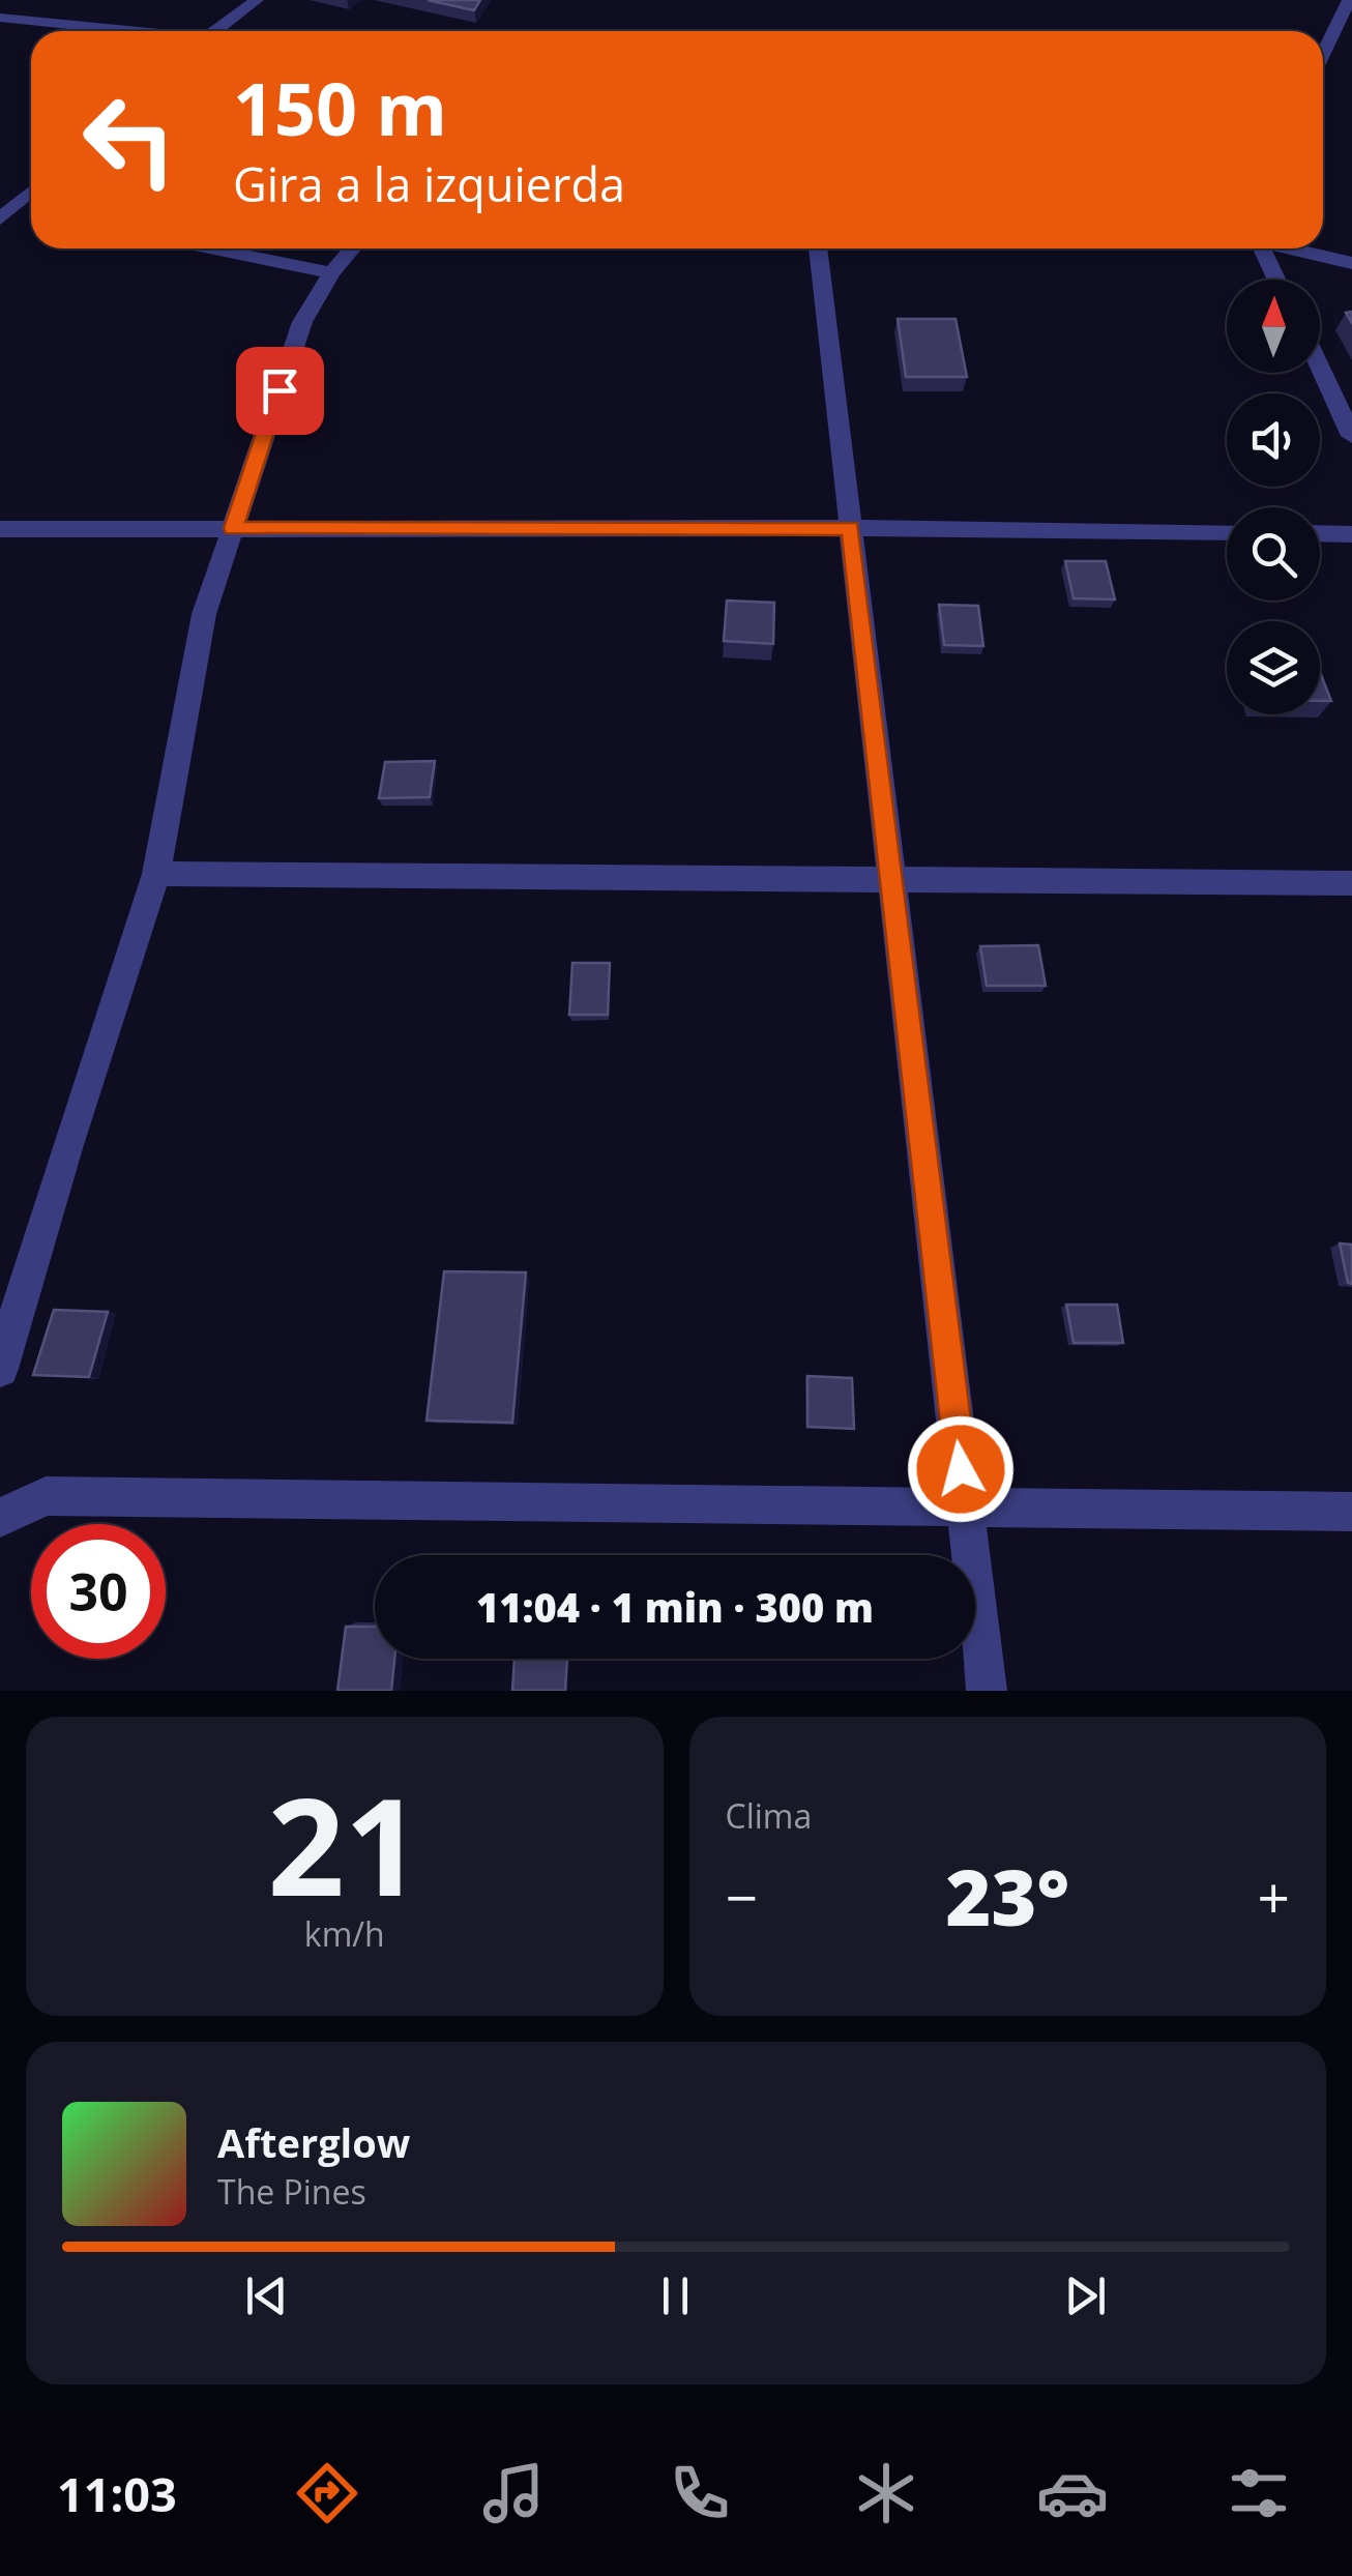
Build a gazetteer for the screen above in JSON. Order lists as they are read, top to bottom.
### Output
{
  "north": "top",
  "page": {
    "turn": ["150 m", "Gira a la izquierda"],
    "limit": "30",
    "trip": "11:04 · 1 min · 300 m",
    "tile": [
      ["21", "km/h"],
      "Clima"
    ],
    "heat": ["−", "23°", "+"],
    "song": ["Afterglow", "The Pines"],
    "tabs": "11:03"
  }
}
